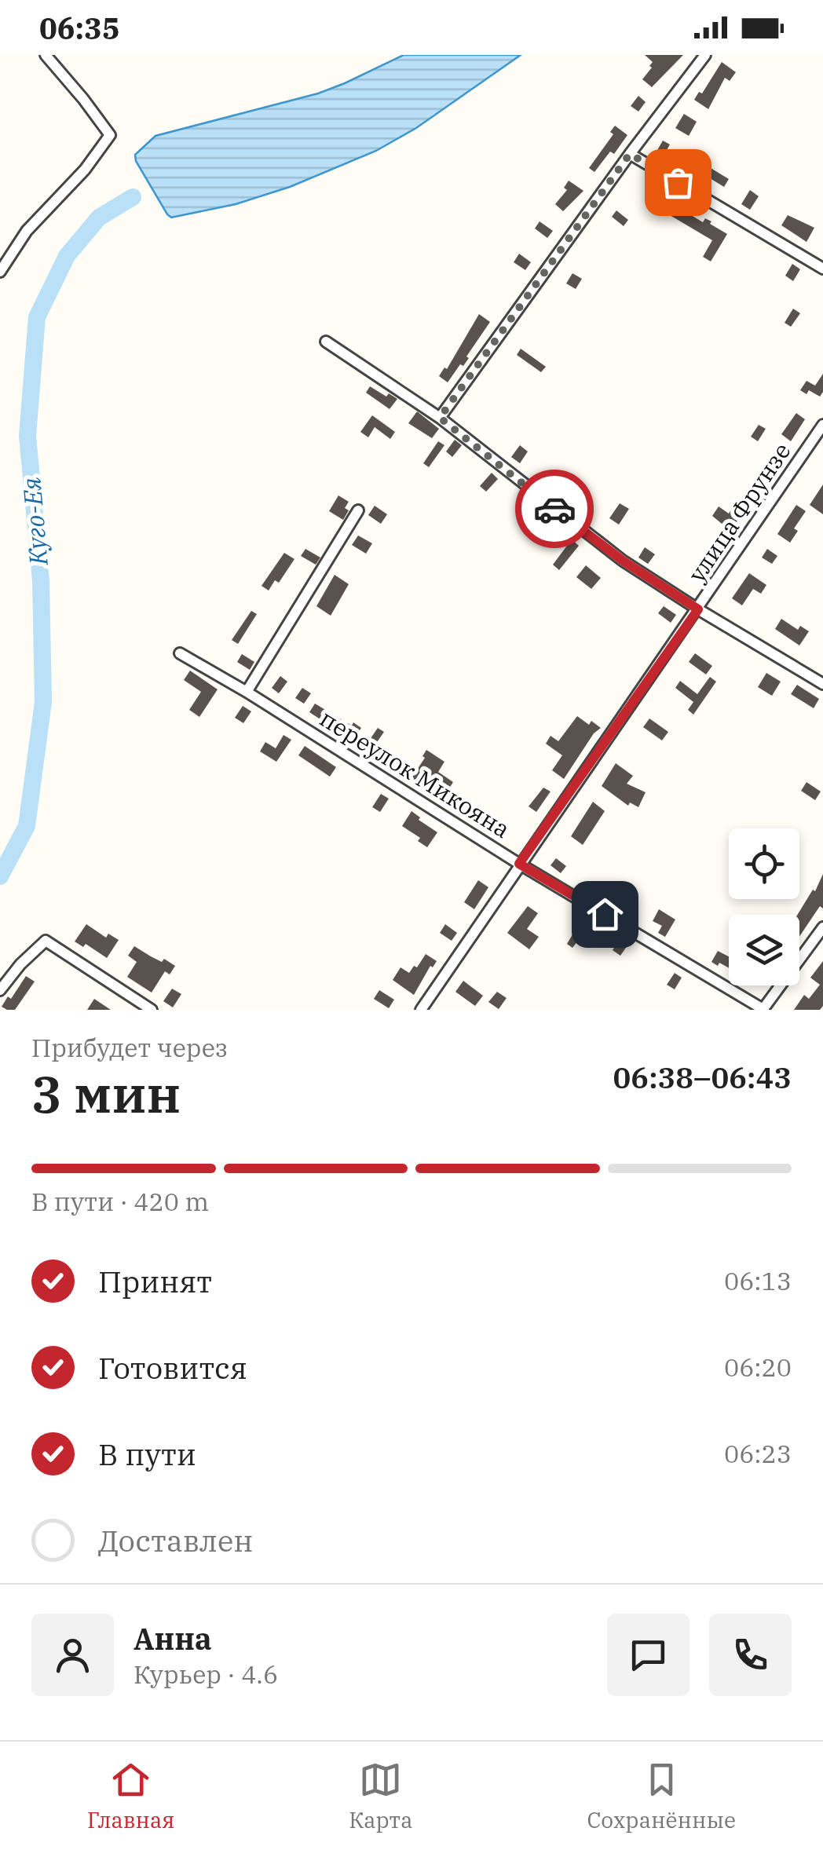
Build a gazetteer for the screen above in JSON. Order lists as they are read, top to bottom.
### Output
{
  "streets": {
    "street": ["улица Фрунзе", "переулок Микояна"]
  },
  "crossings": [
    ["улица Фрунзе", "переулок Микояна"]
  ],
  "water": ["Куго-Ея"],
  "page": {
    "status": "06:35",
    "heading": ["3 мин", "Прибудет через", "06:38–06:43"],
    "panel": ["Анна", "Курьер · 4.6"],
    "bar": "В пути · 420 m",
    "list": [
      ["Принят", "06:13"],
      ["Готовится", "06:20"],
      ["В пути", "06:23"],
      "Доставлен"
    ],
    "tabs": ["Главная", "Карта", "Сохранённые"]
  }
}
